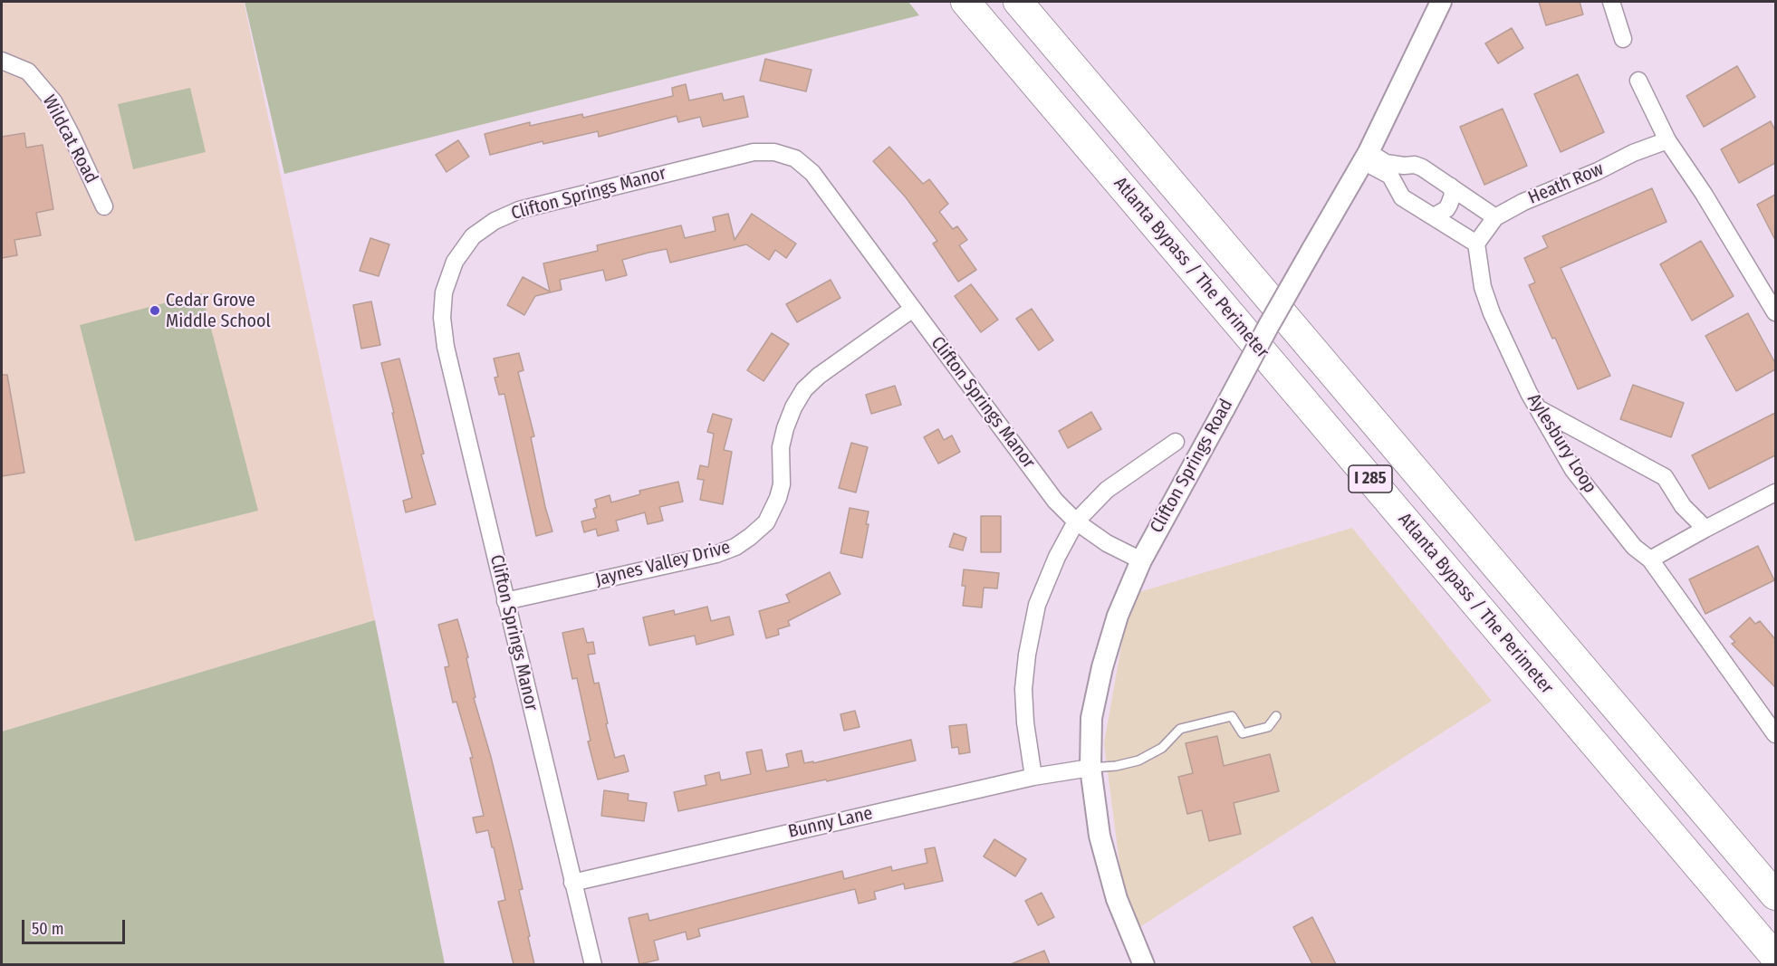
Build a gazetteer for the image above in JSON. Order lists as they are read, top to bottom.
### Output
{
  "streets": {
    "highway": ["Atlanta Bypass / The Perimeter", "I 285"],
    "street": [
      "Wildcat Road",
      "Heath Row",
      "Clifton Springs Manor",
      "Aylesbury Loop",
      "Clifton Springs Road",
      "Jaynes Valley Drive",
      "Bunny Lane"
    ]
  },
  "crossings": [
    ["Heath Row", "Aylesbury Loop"],
    ["Clifton Springs Manor", "Clifton Springs Road"],
    ["Clifton Springs Manor", "Jaynes Valley Drive"],
    ["Clifton Springs Manor", "Bunny Lane"],
    ["Clifton Springs Road", "Bunny Lane"]
  ],
  "places": ["Cedar Grove Middle School"],
  "scale_bar": "50 m"
}
